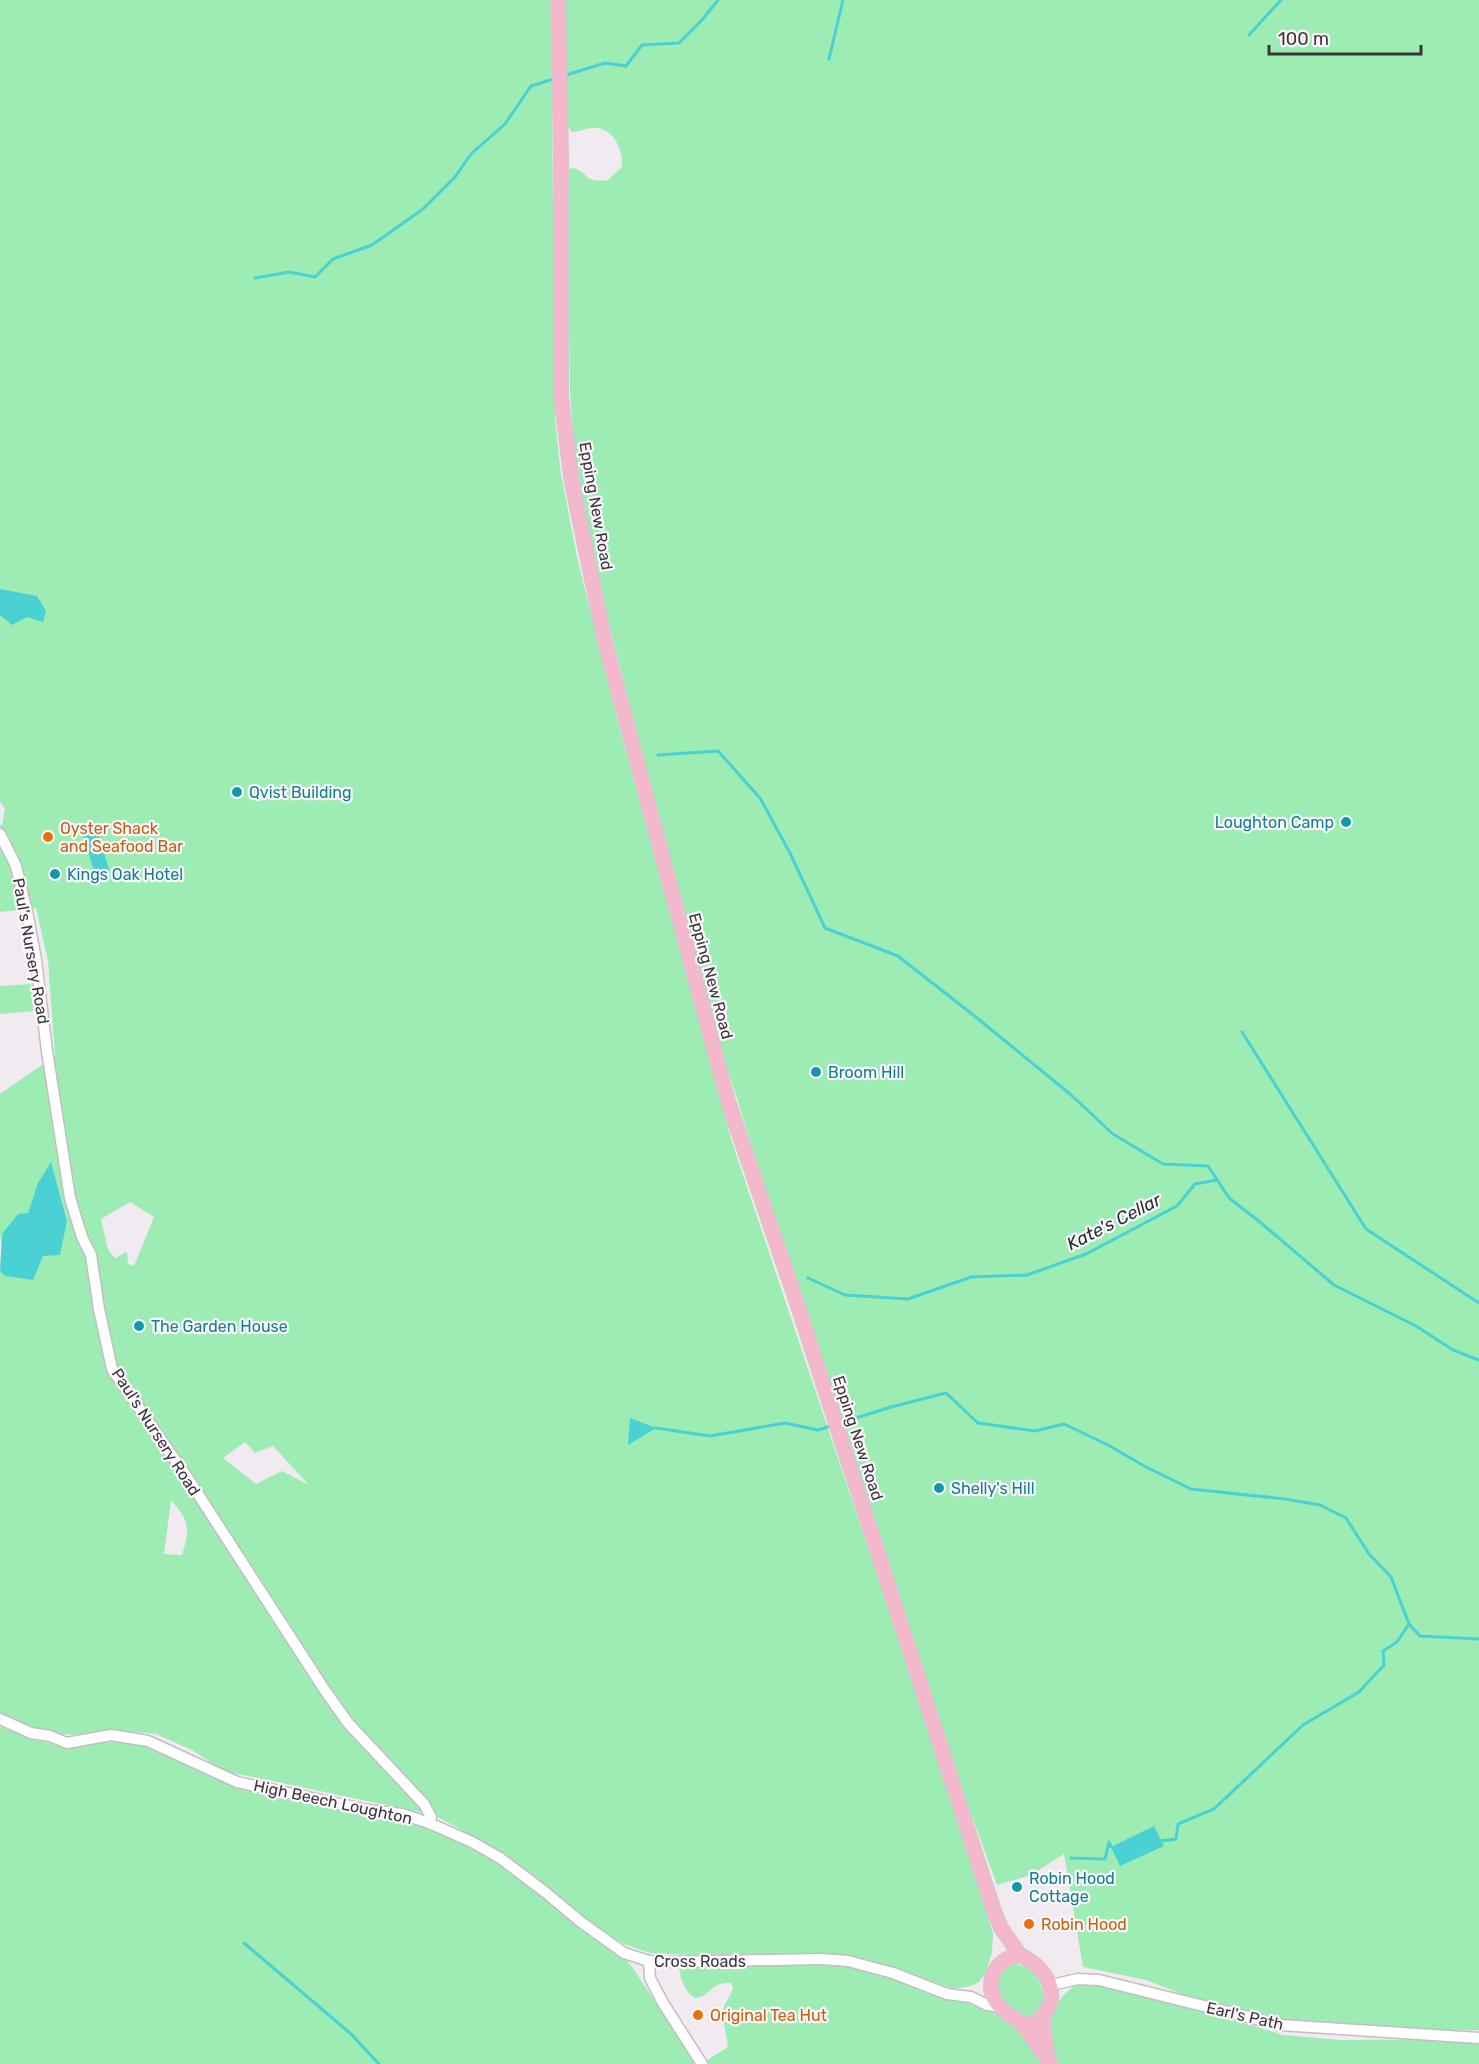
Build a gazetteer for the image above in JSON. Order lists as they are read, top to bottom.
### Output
{
  "streets": {
    "main road": ["Epping New Road"],
    "street": [
      "Paul's Nursery Road",
      "High Beech Loughton",
      "Cross Roads",
      "Earl's Path"
    ]
  },
  "crossings": [
    ["Epping New Road", "Cross Roads"],
    ["Epping New Road", "Earl's Path"],
    ["Paul's Nursery Road", "High Beech Loughton"],
    ["Paul's Nursery Road", "Cross Roads"],
    ["High Beech Loughton", "Cross Roads"],
    ["Cross Roads", "Earl's Path"]
  ],
  "water": ["Kate's Cellar"],
  "places": [
    "Qvist Building",
    "Loughton Camp",
    "Oyster Shack and Seafood Bar",
    "Kings Oak Hotel",
    "Broom Hill",
    "The Garden House",
    "Shelly's Hill",
    "Robin Hood Cottage",
    "Robin Hood",
    "Original Tea Hut"
  ],
  "scale_bar": "100 m"
}
